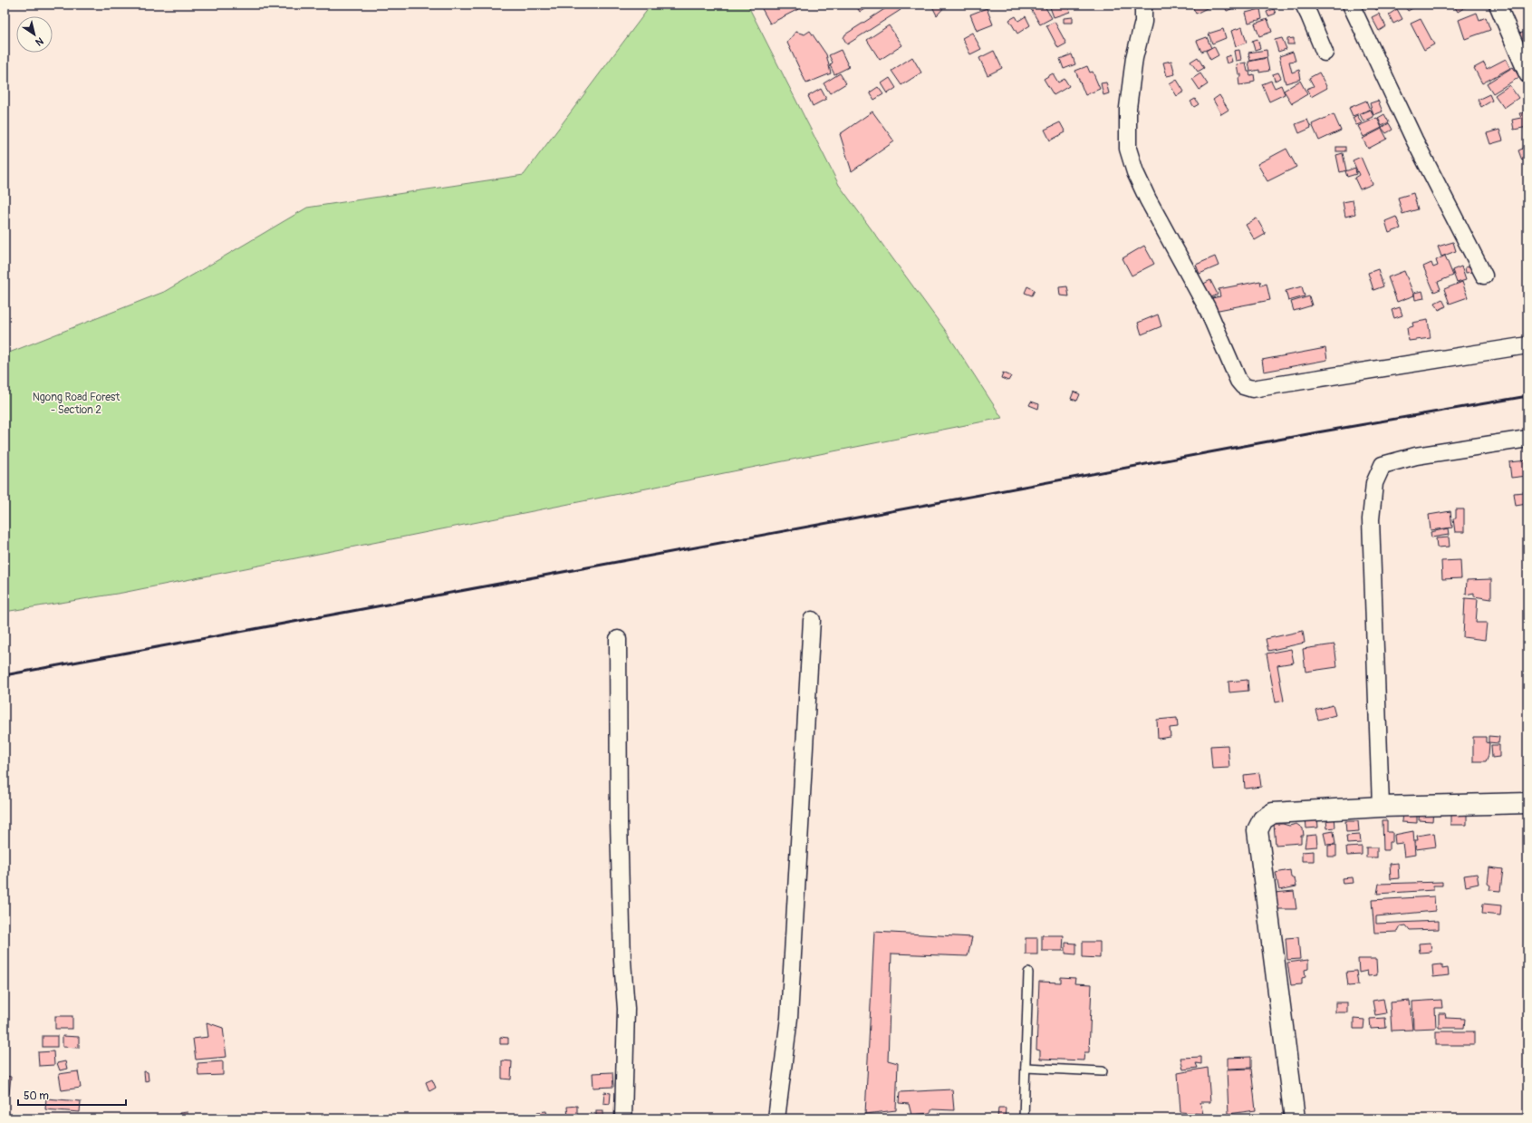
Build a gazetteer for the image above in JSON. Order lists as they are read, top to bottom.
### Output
{
  "parks": ["Ngong Road Forest - Section 2"],
  "scale_bar": "50 m",
  "north": "bottom right"
}
